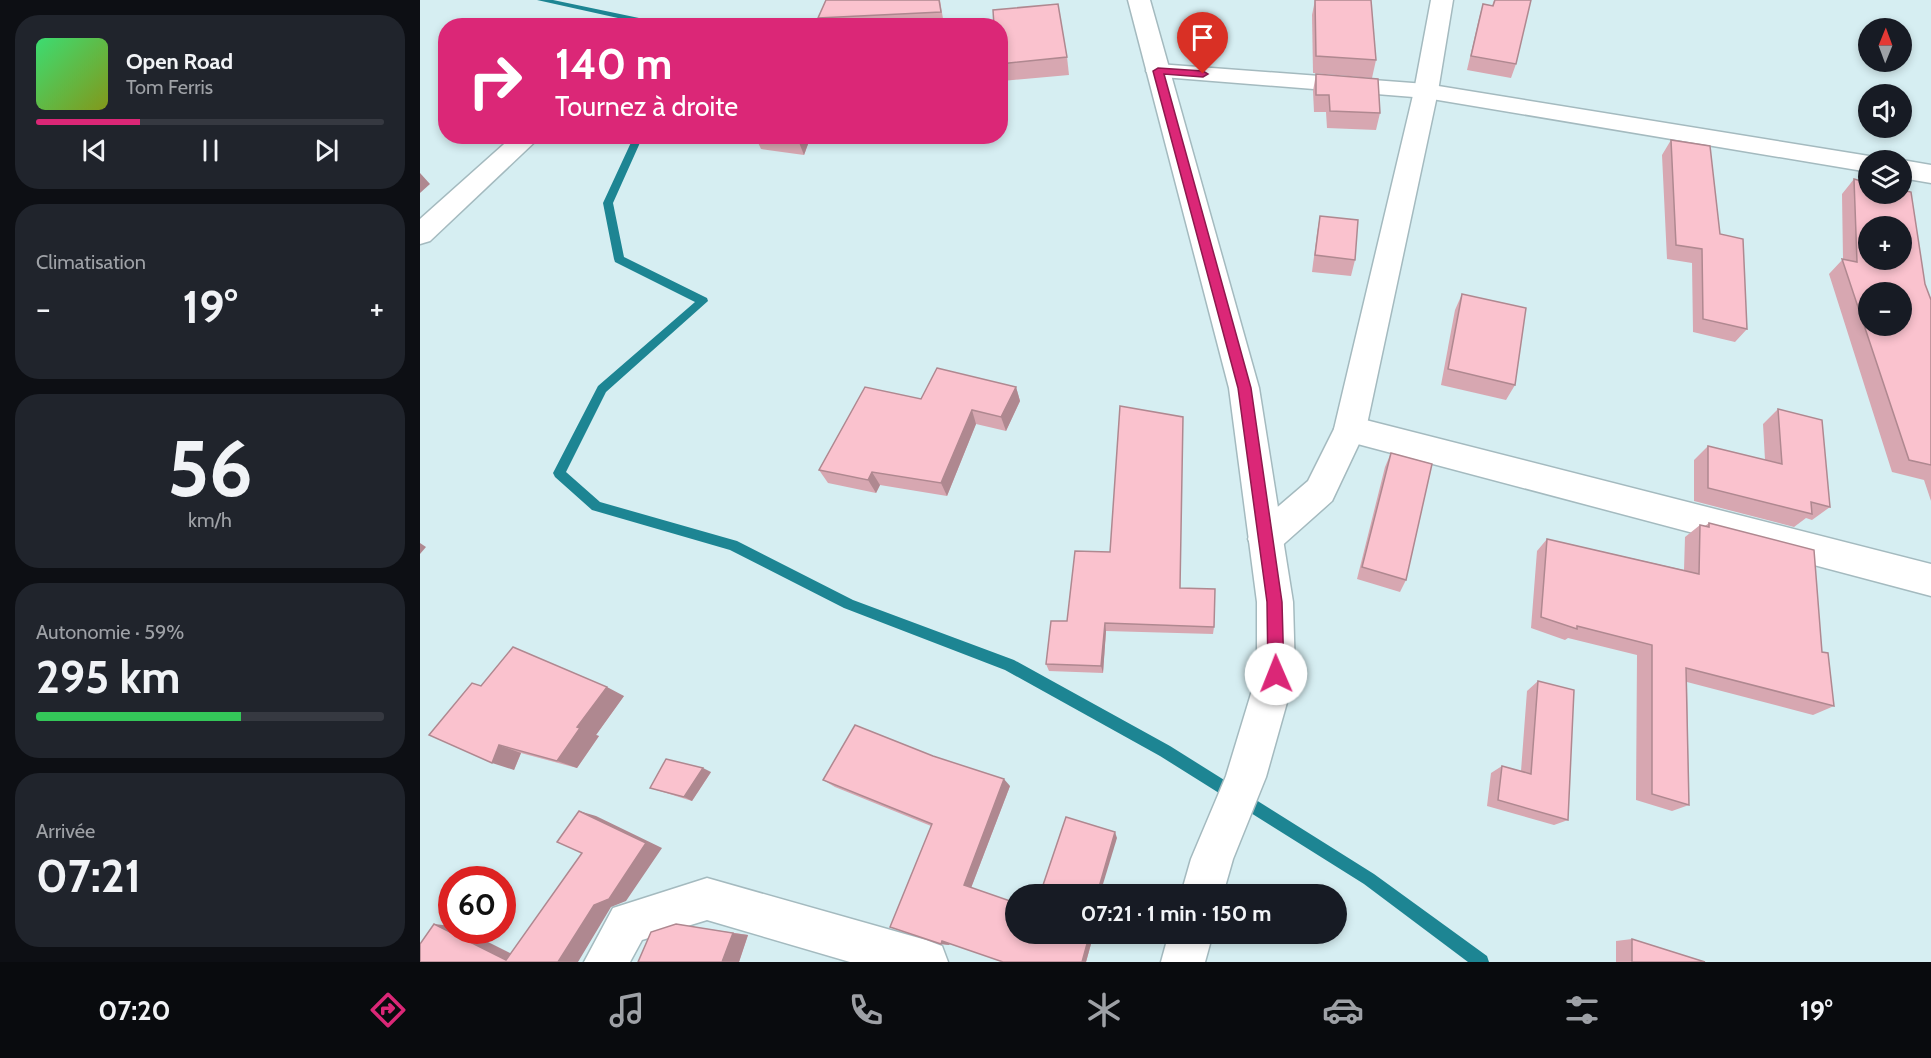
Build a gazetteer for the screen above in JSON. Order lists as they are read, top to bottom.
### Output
{
  "north": "top",
  "page": {
    "map_buttons": ["+", "−"],
    "turn": ["140 m", "Tournez à droite"],
    "song": ["Open Road", "Tom Ferris"],
    "tile": [
      "Climatisation",
      ["56", "km/h"],
      ["Autonomie · 59%", "295 km"],
      ["Arrivée", "07:21"]
    ],
    "heat": ["−", "19°", "+"],
    "limit": "60",
    "trip": "07:21 · 1 min · 150 m",
    "tabs": ["07:20", "19°"]
  }
}
